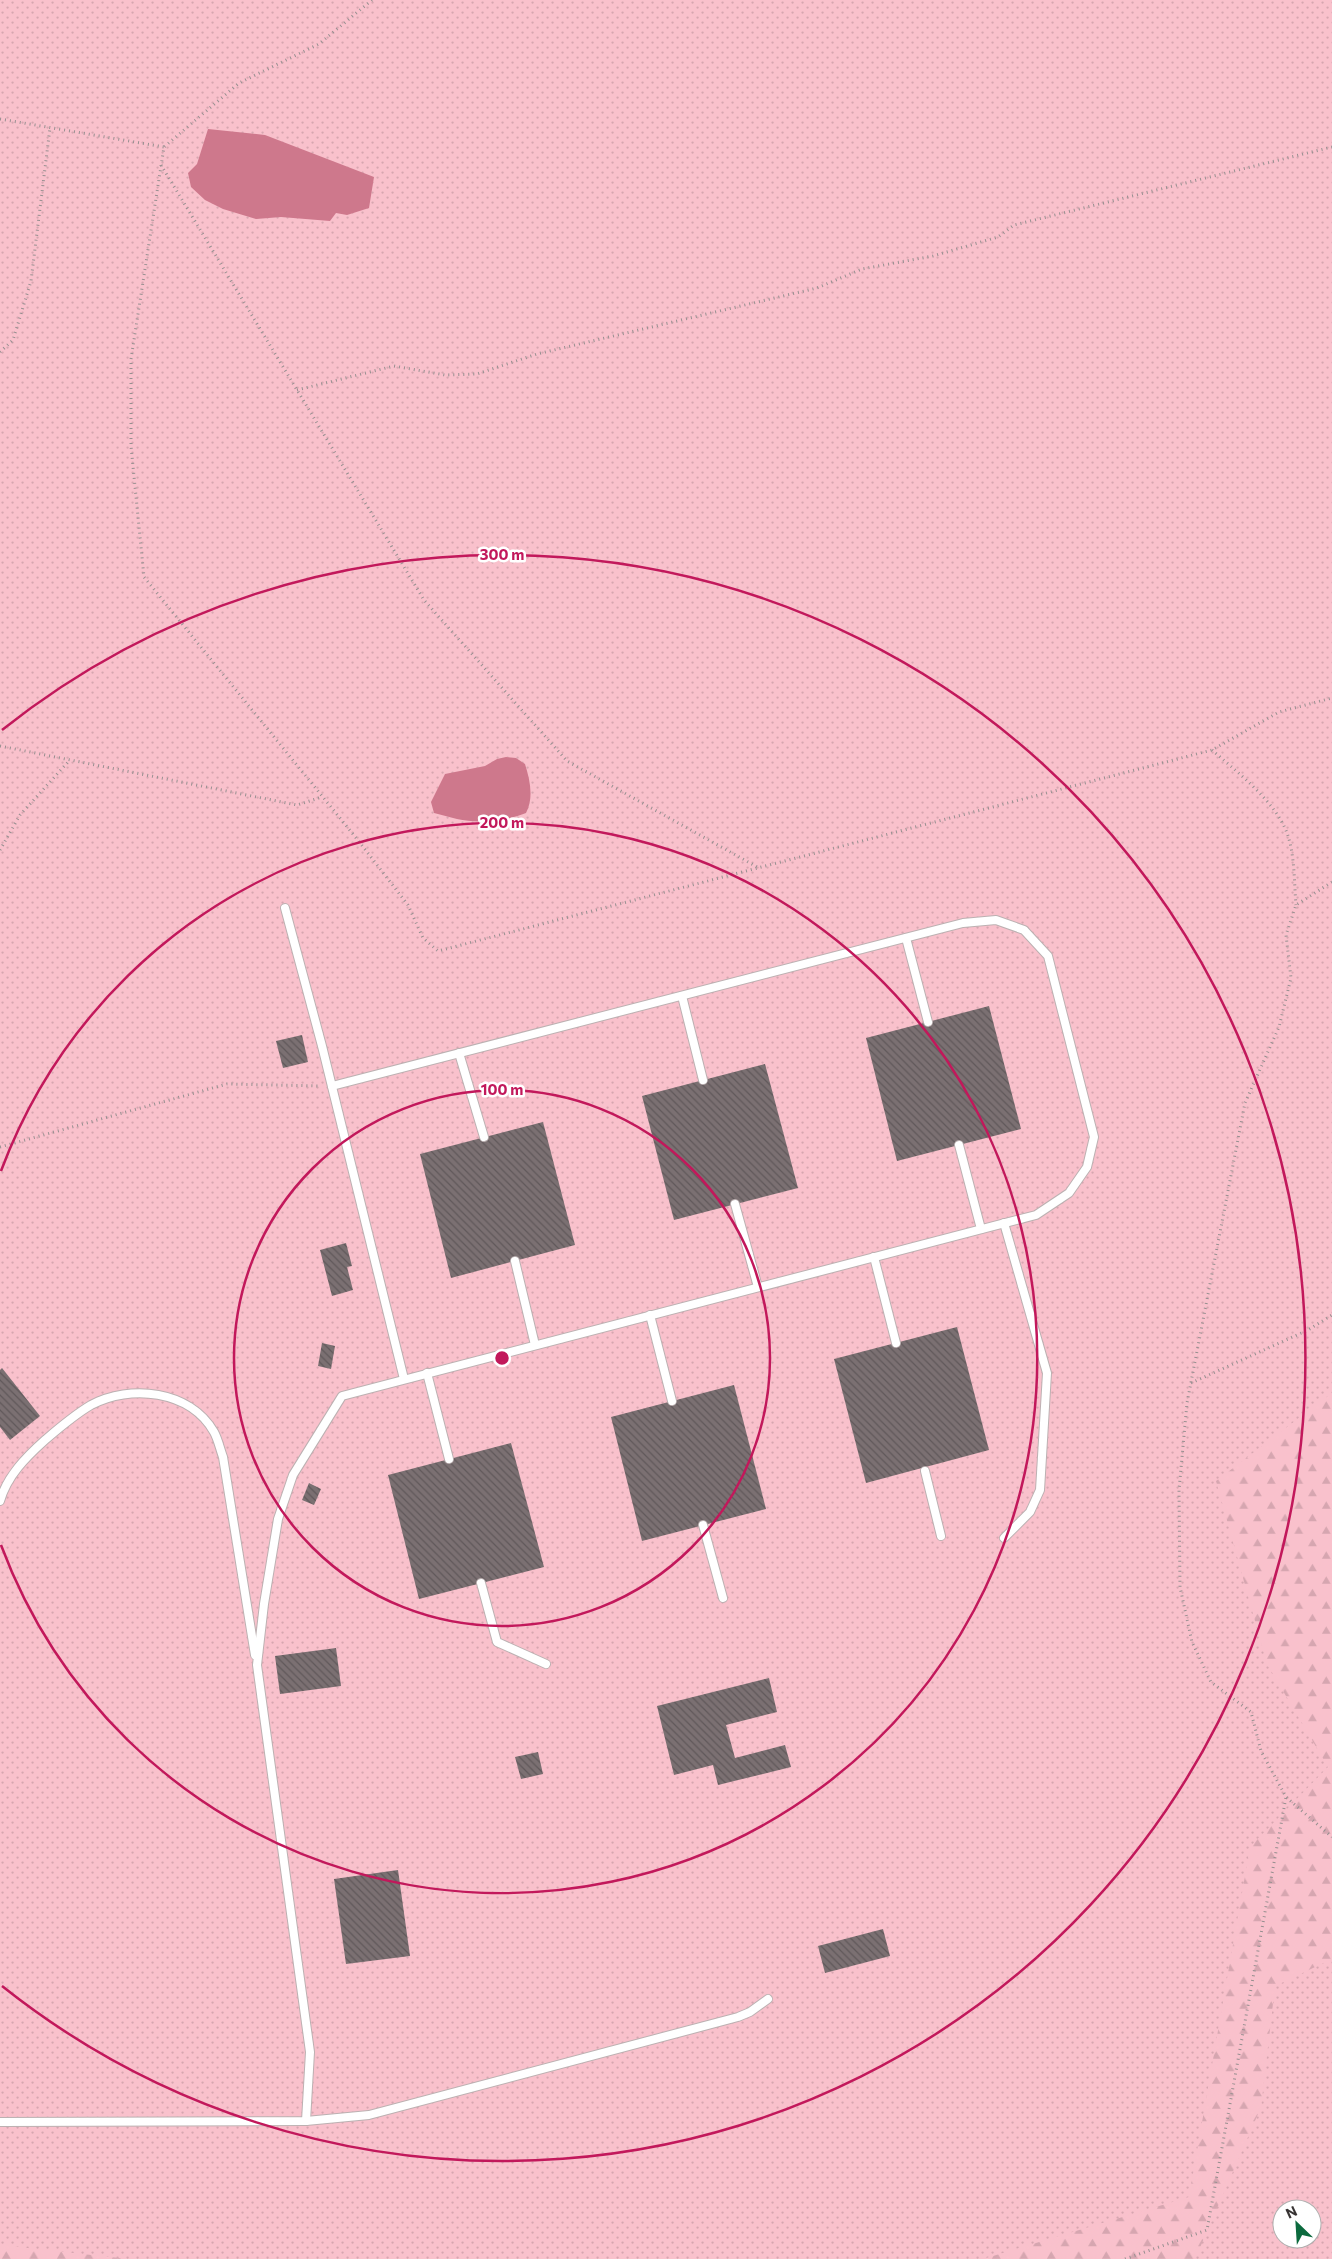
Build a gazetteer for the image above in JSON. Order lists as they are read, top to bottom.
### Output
{
  "north": "top left",
  "rings": ["300 m", "200 m", "100 m"]
}
